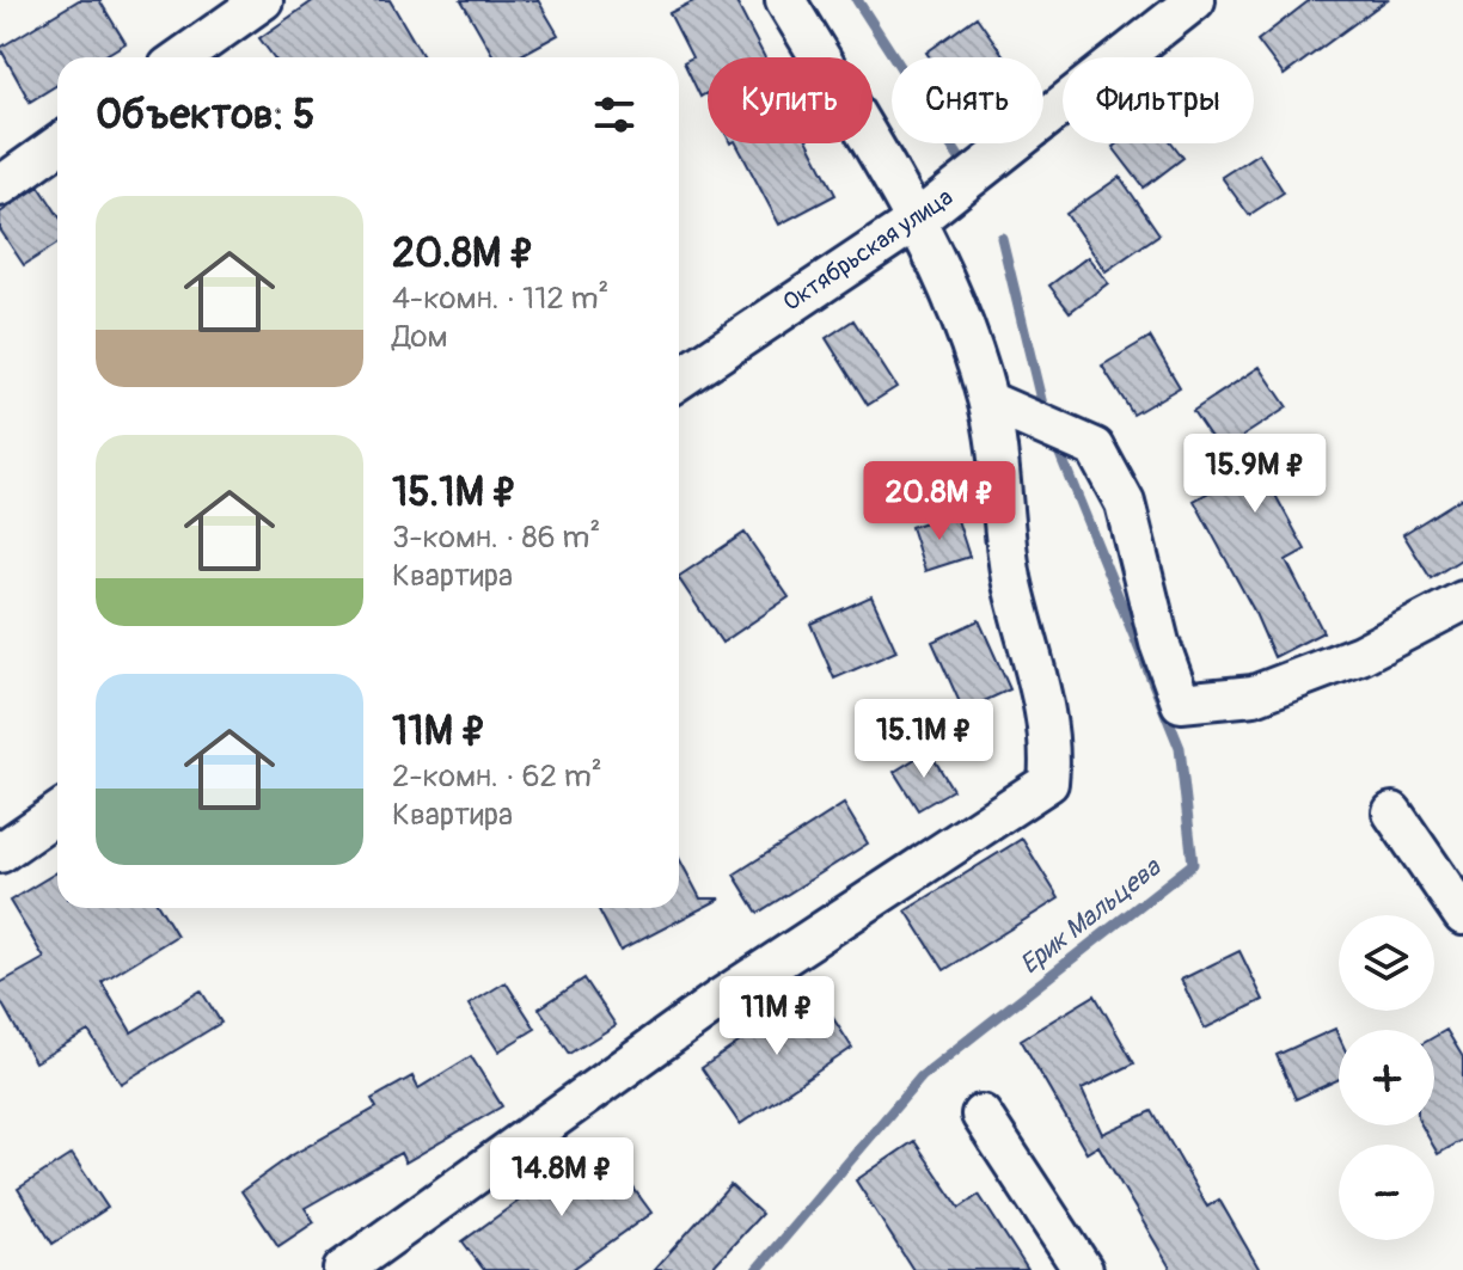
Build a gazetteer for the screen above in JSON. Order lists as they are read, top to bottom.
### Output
{
  "streets": {
    "street": ["Октябрьская улица"]
  },
  "water": ["Ерик Мальцева"],
  "page": {
    "chip": ["Купить", "Снять", "Фильтры"],
    "heading": "Объектов: 5",
    "list": [
      {
        "name": "20.8M ₽",
        "note": "4-комн. · 112 m² · Дом"
      },
      {
        "name": "15.1M ₽",
        "note": "3-комн. · 86 m² · Квартира"
      },
      {
        "name": "11M ₽",
        "note": "2-комн. · 62 m² · Квартира"
      }
    ],
    "price": [
      "15.9M ₽",
      "20.8M ₽",
      "15.1M ₽",
      "11M ₽",
      "14.8M ₽"
    ],
    "map_buttons": ["+", "−"]
  }
}
